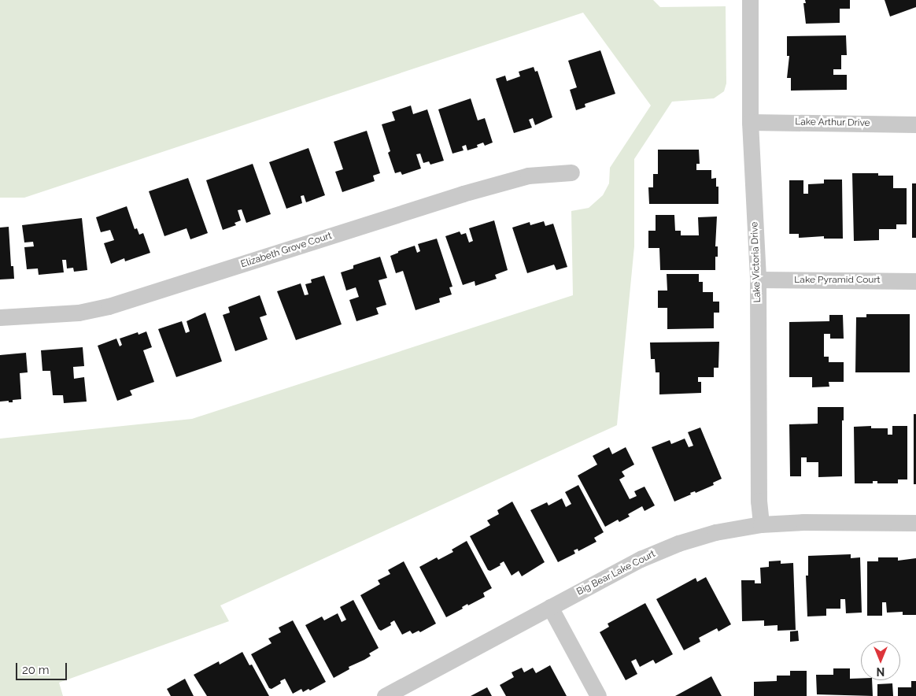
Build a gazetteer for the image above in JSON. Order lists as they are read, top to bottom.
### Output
{
  "streets": {
    "street": [
      "Lake Arthur Drive",
      "Elizabeth Grove Court",
      "Lake Victoria Drive",
      "Lake Pyramid Court",
      "Big Bear Lake Court"
    ]
  },
  "crossings": [
    ["Lake Arthur Drive", "Lake Victoria Drive"],
    ["Lake Victoria Drive", "Lake Pyramid Court"],
    ["Lake Victoria Drive", "Big Bear Lake Court"]
  ],
  "scale_bar": "20 m",
  "north": "bottom"
}
